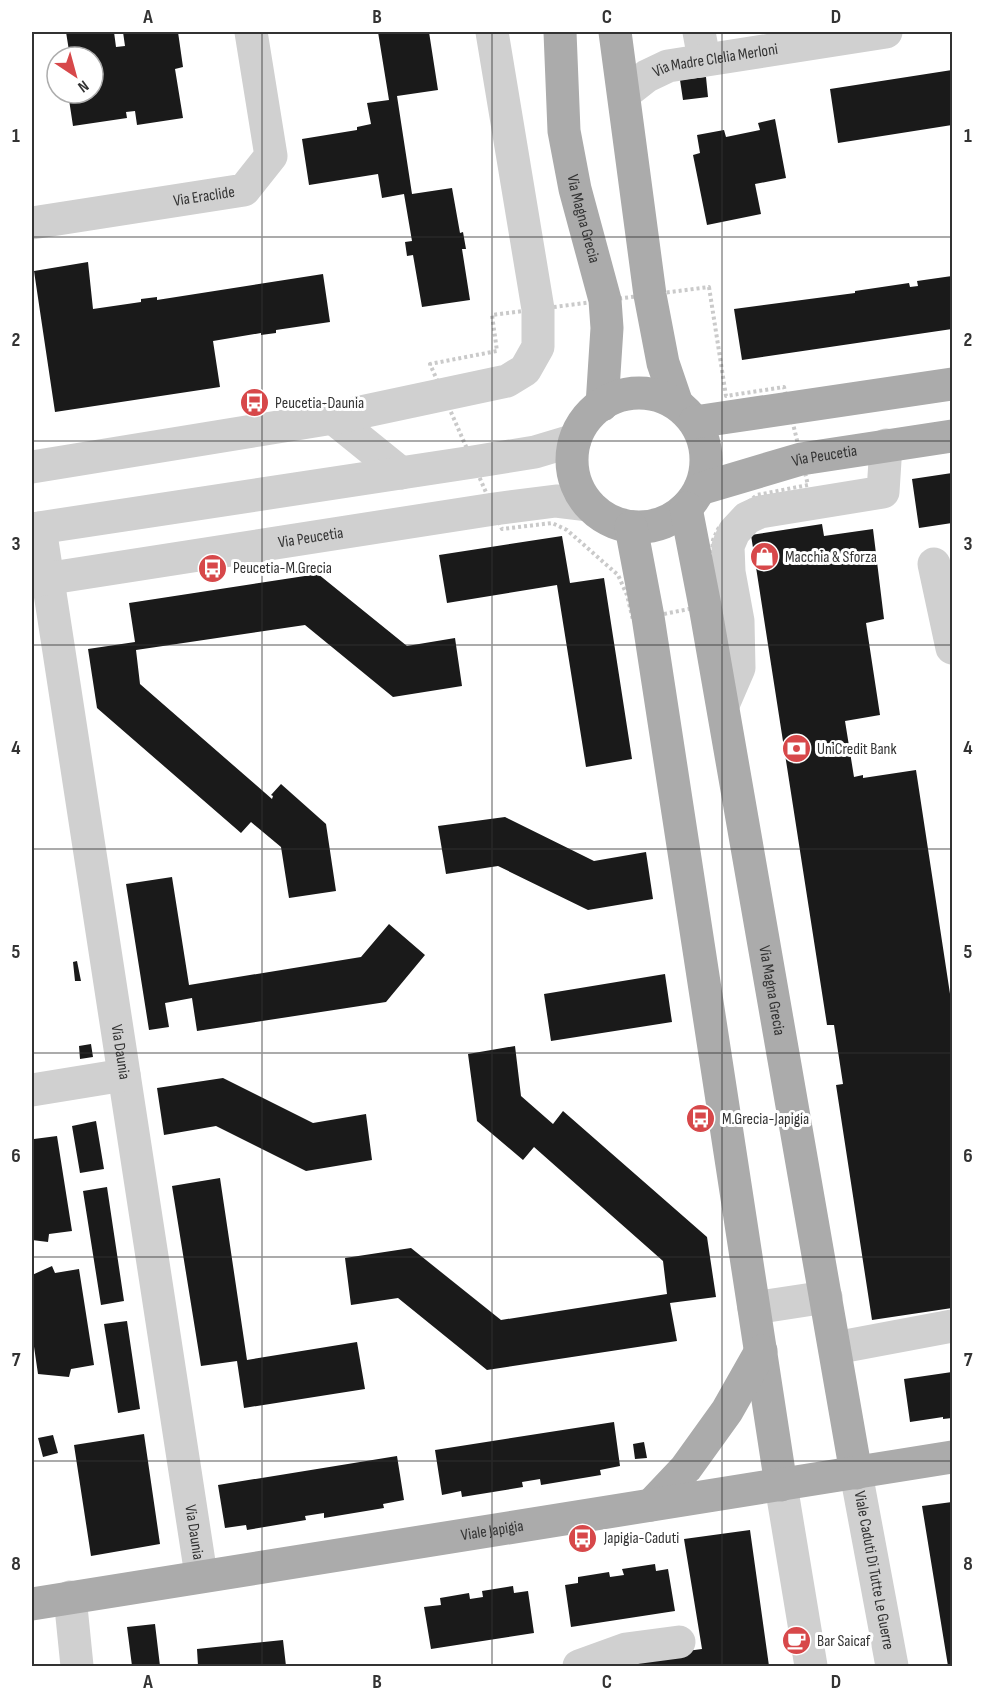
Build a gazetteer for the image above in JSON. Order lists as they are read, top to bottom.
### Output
{
  "streets": {
    "main road": ["Via Magna Grecia", "Via Peucetia", "Viale Japigia"],
    "street": [
      "Via Madre Clelia Merloni",
      "Via Eraclide",
      "Via Daunia",
      "Viale Caduti Di Tutte Le Guerre"
    ]
  },
  "crossings": [
    ["Via Madre Clelia Merloni", "Via Magna Grecia"],
    ["Via Magna Grecia", "Via Peucetia"],
    ["Via Magna Grecia", "Viale Japigia"],
    ["Via Magna Grecia", "Viale Caduti Di Tutte Le Guerre"],
    ["Via Peucetia", "Via Daunia"],
    ["Via Daunia", "Viale Japigia"],
    ["Viale Japigia", "Viale Caduti Di Tutte Le Guerre"]
  ],
  "places": {
    "bus stop": [
      "Peucetia-Daunia",
      "Peucetia-M.Grecia",
      "M.Grecia-Japigia",
      "Japigia-Caduti"
    ],
    "shop": ["Macchia & Sforza"],
    "bank": ["UniCredit Bank"],
    "cafe": ["Bar Saicaf"]
  },
  "north": "bottom right",
  "grid": {
    "columns": [
      "A",
      "B",
      "C",
      "D"
    ],
    "rows": [
      "1",
      "2",
      "3",
      "4",
      "5",
      "6",
      "7",
      "8"
    ]
  }
}
